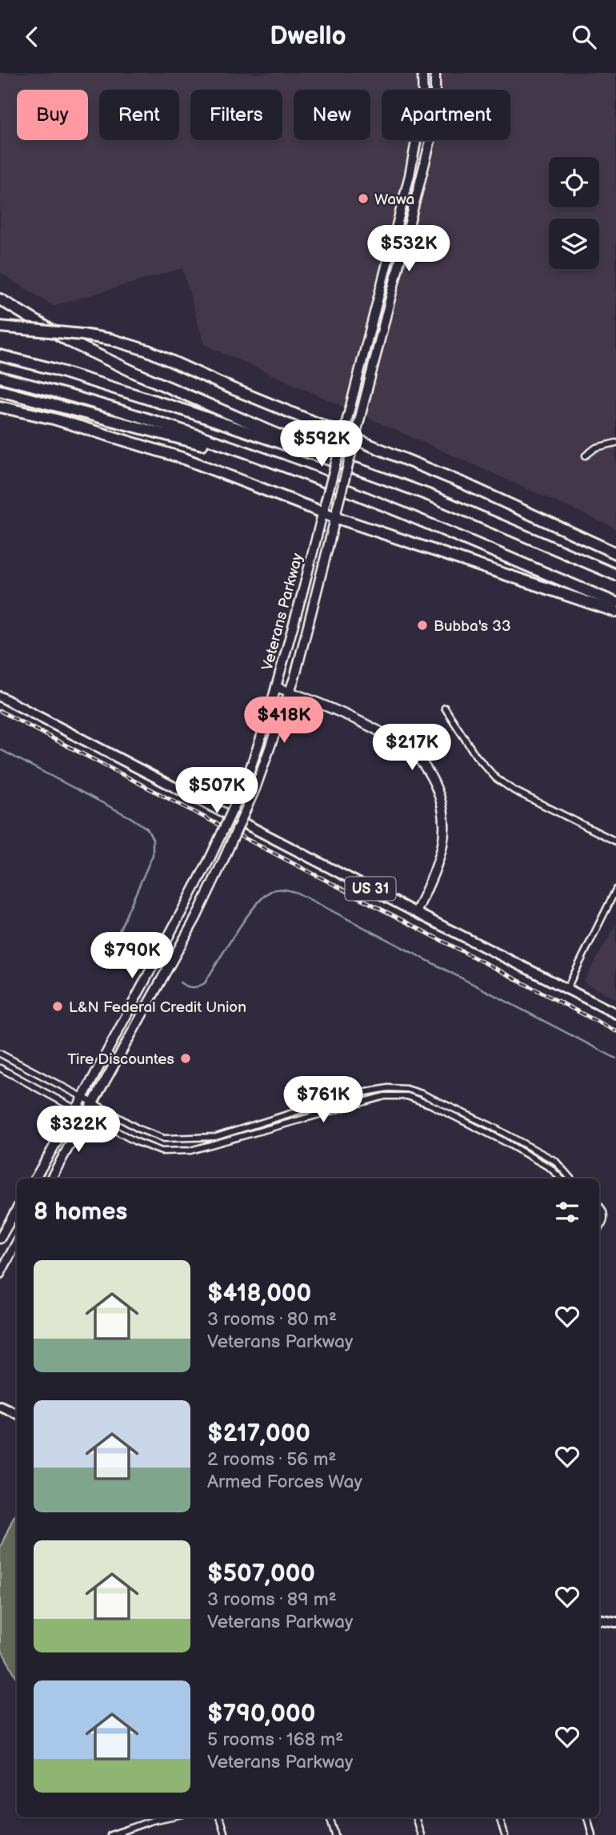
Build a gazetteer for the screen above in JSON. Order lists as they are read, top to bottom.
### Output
{
  "streets": {
    "main road": ["Veterans Parkway", "US 31"]
  },
  "places": [
    "Wawa",
    "Bubba's 33",
    "L&N Federal Credit Union",
    "Tire Discountes"
  ],
  "page": {
    "header": "Dwello",
    "chip": [
      "Buy",
      "Rent",
      "Filters",
      "New",
      "Apartment"
    ],
    "price": [
      "$532K",
      "$592K",
      "$418K",
      "$217K",
      "$507K",
      "$790K",
      "$761K",
      "$322K"
    ],
    "heading": "8 homes",
    "list": [
      {
        "name": "$418,000",
        "note": "3 rooms · 80 m² · Veterans Parkway"
      },
      {
        "name": "$217,000",
        "note": "2 rooms · 56 m² · Armed Forces Way"
      },
      {
        "name": "$507,000",
        "note": "3 rooms · 89 m² · Veterans Parkway"
      },
      {
        "name": "$790,000",
        "note": "5 rooms · 168 m² · Veterans Parkway"
      }
    ]
  }
}
